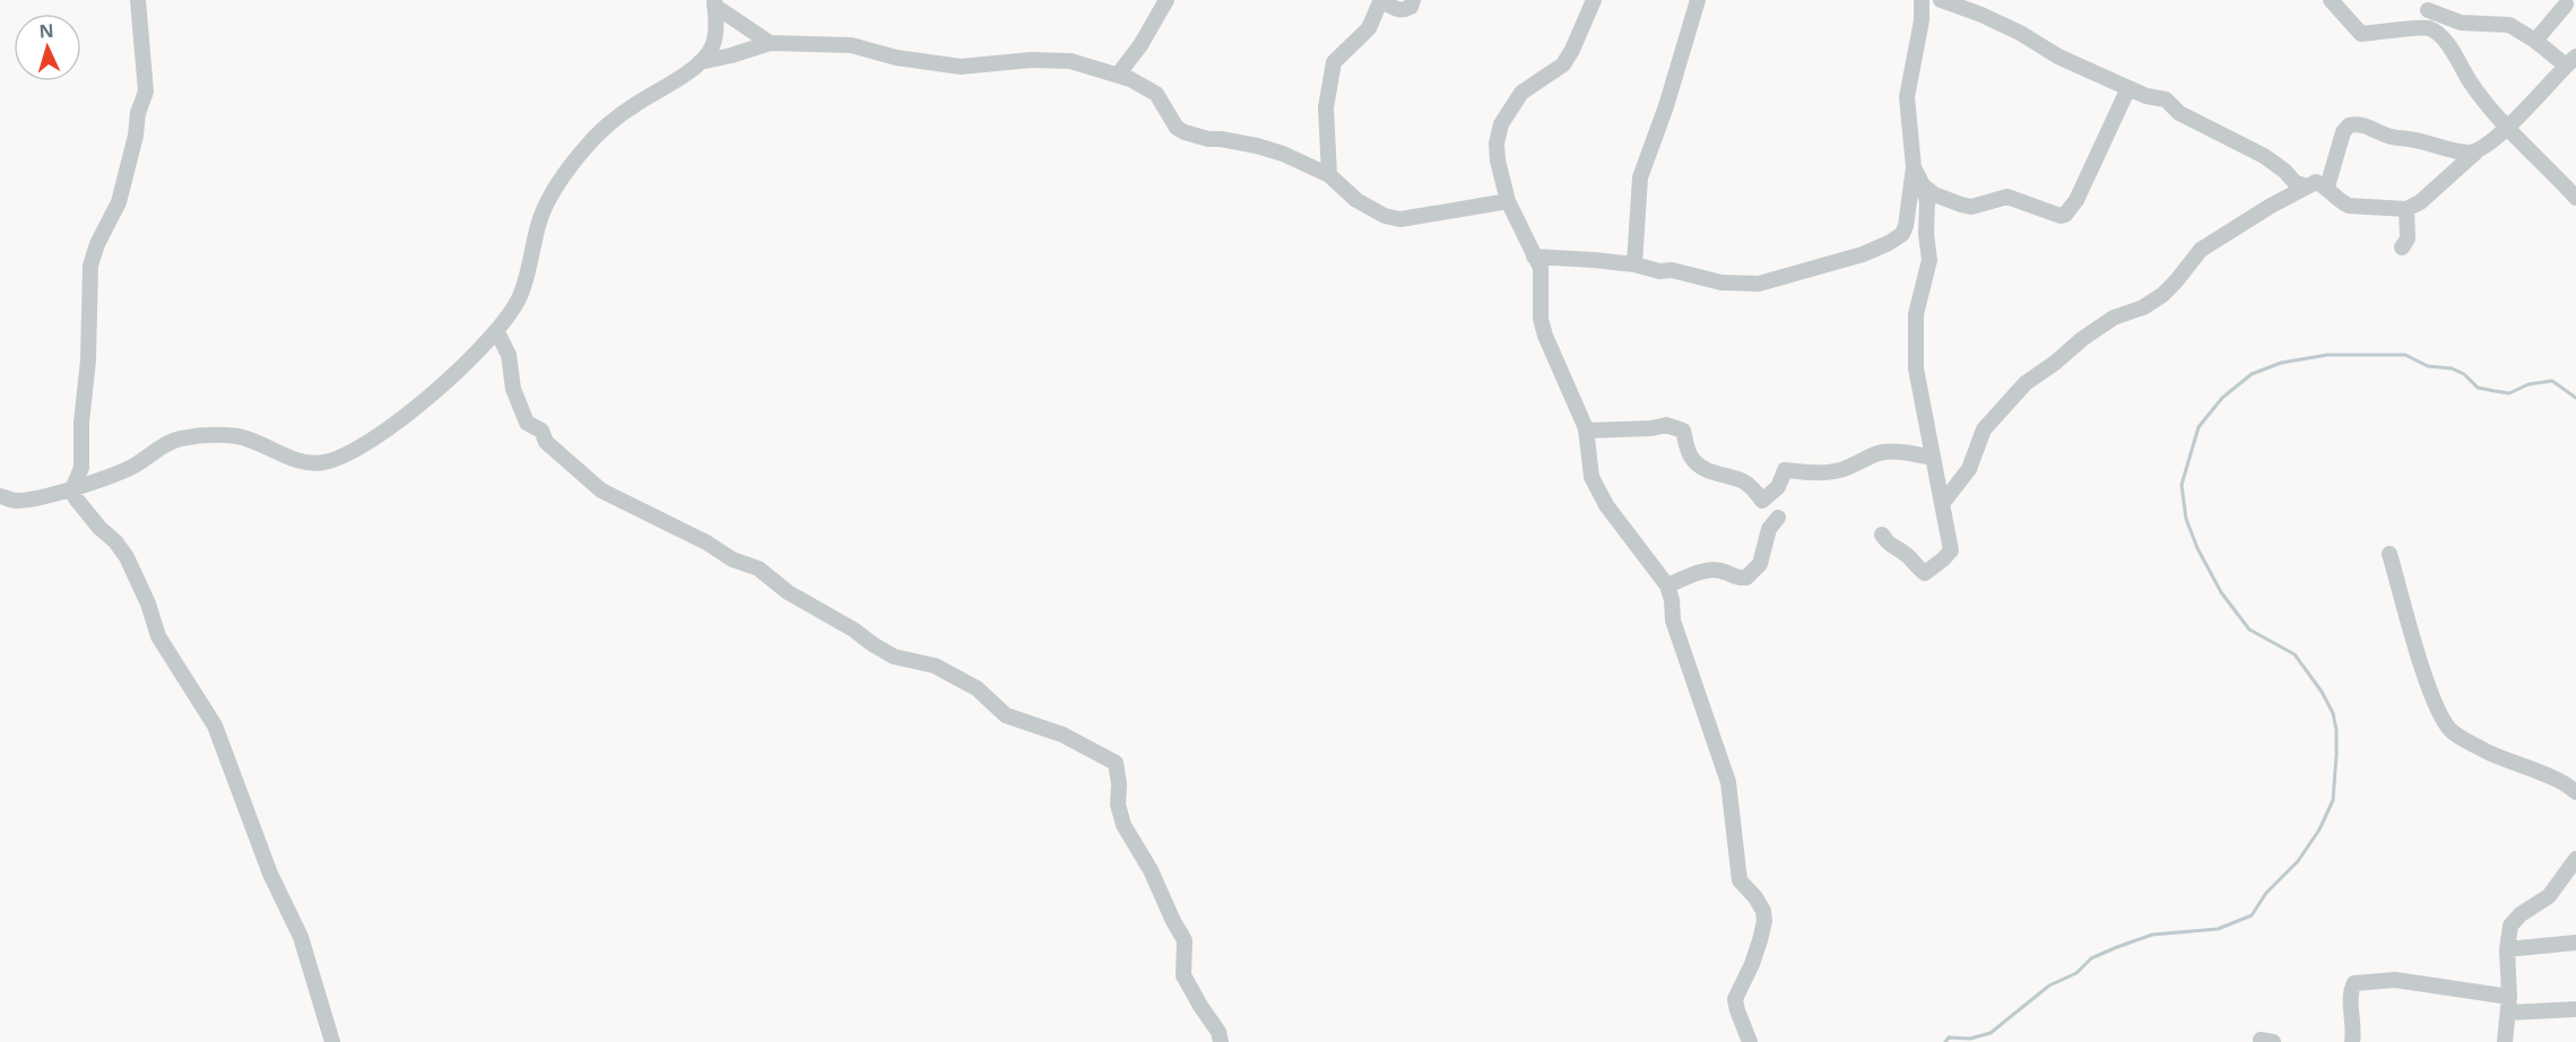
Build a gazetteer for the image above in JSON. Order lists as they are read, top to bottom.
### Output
{
  "north": "top"
}
